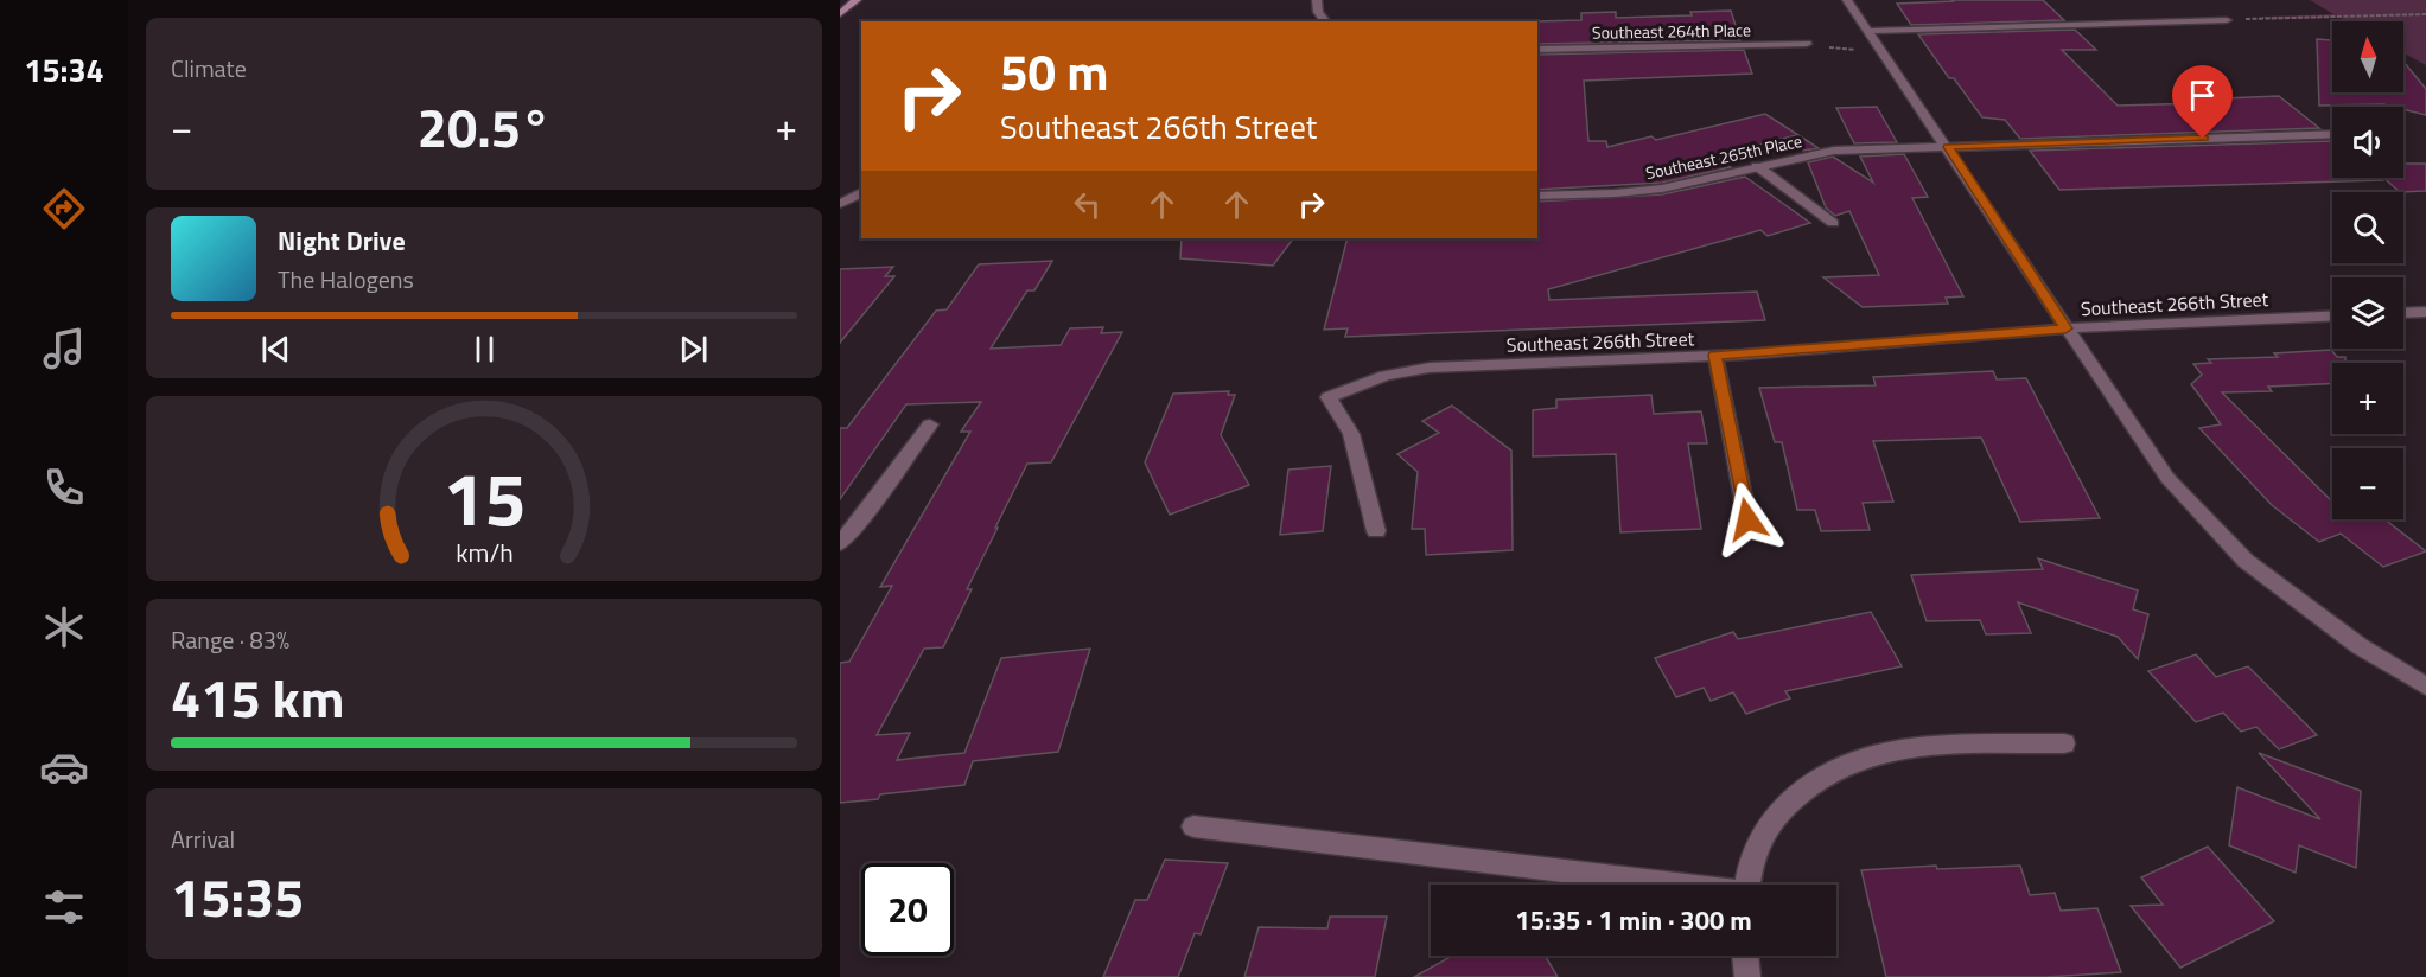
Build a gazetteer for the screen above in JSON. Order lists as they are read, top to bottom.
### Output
{
  "streets": {
    "street": ["Southeast 264th Place", "Southeast 265th Place", "Southeast 266th Street"]
  },
  "north": "top",
  "page": {
    "tabs": "15:34",
    "tile": [
      "Climate",
      ["Range · 83%", "415 km"],
      ["Arrival", "15:35"]
    ],
    "map_buttons": ["+", "−"],
    "turn": ["50 m", "Southeast 266th Street"],
    "heat": ["−", "20.5°", "+"],
    "song": ["Night Drive", "The Halogens"],
    "limit": "20",
    "trip": "15:35 · 1 min · 300 m",
    "gauge": ["15", "km/h"]
  }
}
